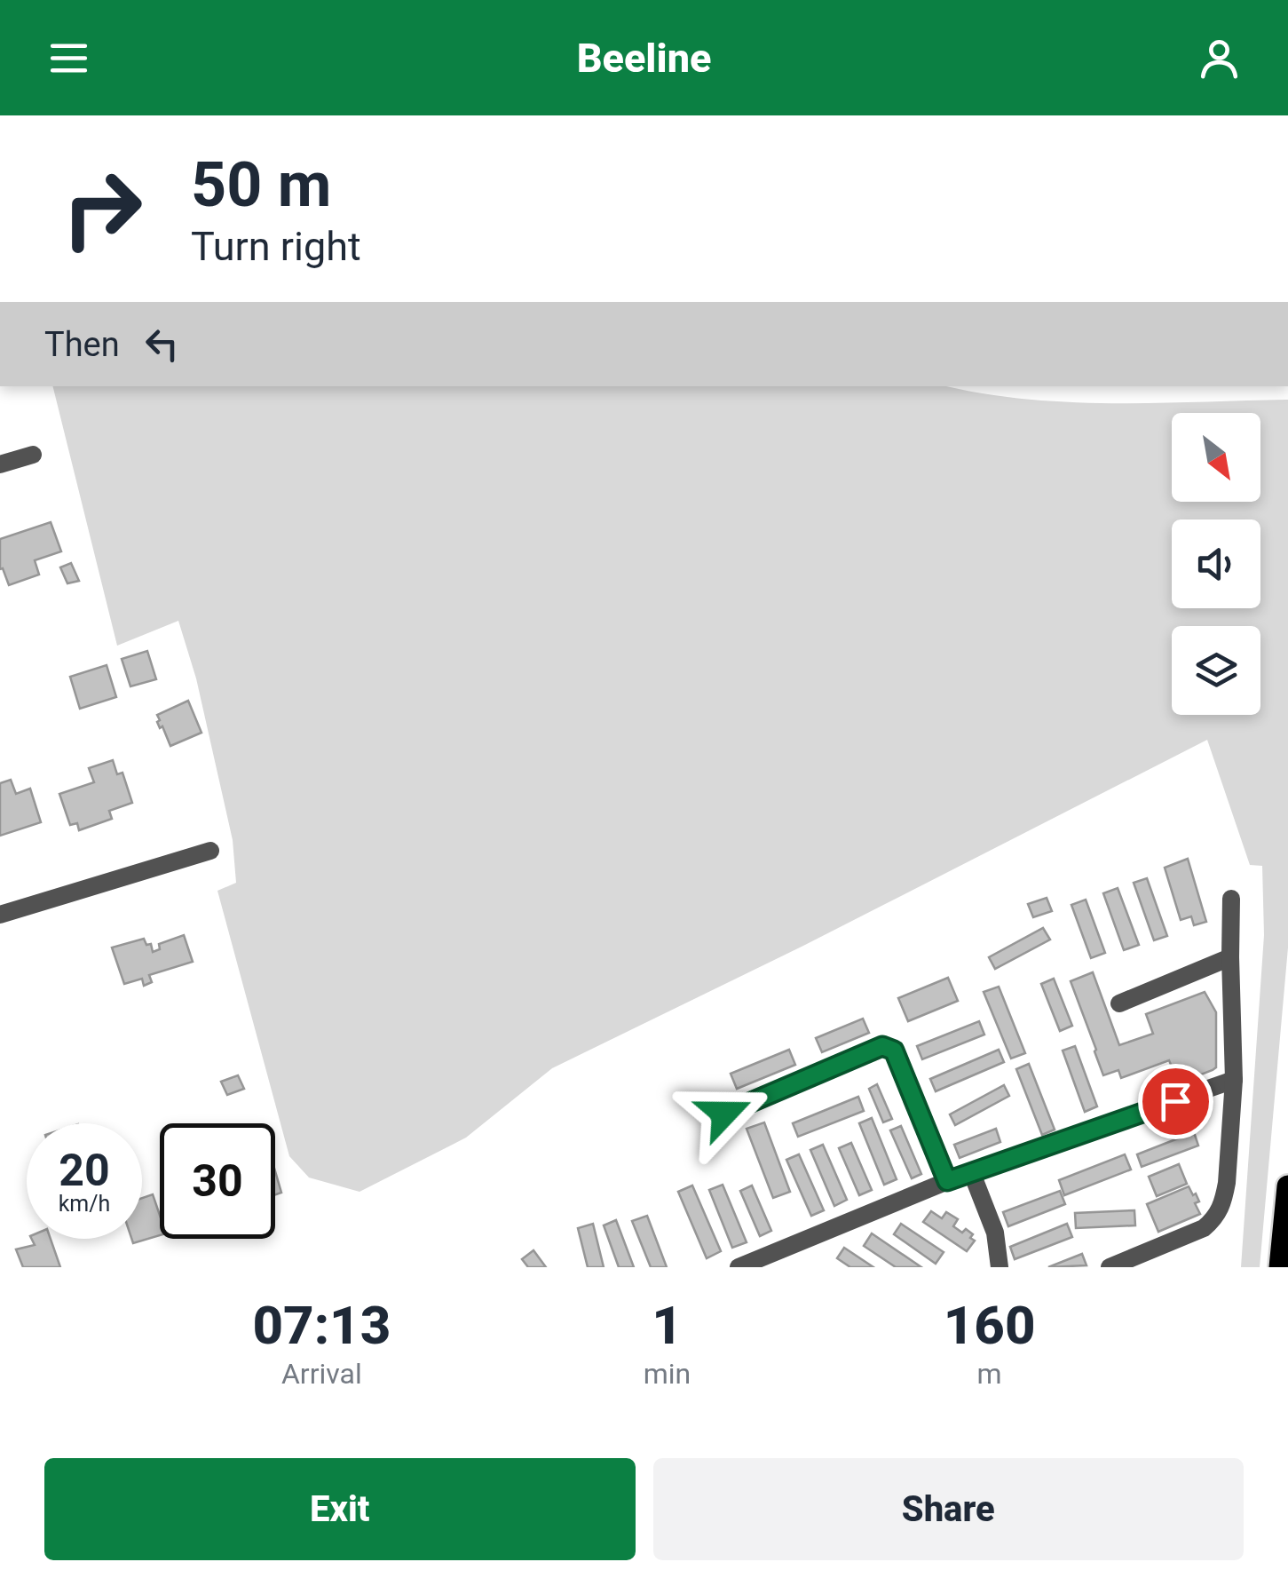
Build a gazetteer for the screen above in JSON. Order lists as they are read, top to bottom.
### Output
{
  "north": "bottom right",
  "page": {
    "header": "Beeline",
    "turn": ["50 m", "Turn right"],
    "then": "Then",
    "speed": "20 km/h",
    "limit": "30",
    "eta": [
      "07:13",
      "Arrival",
      "1",
      "min",
      "160",
      "m"
    ],
    "buttons": ["Exit", "Share"]
  }
}
